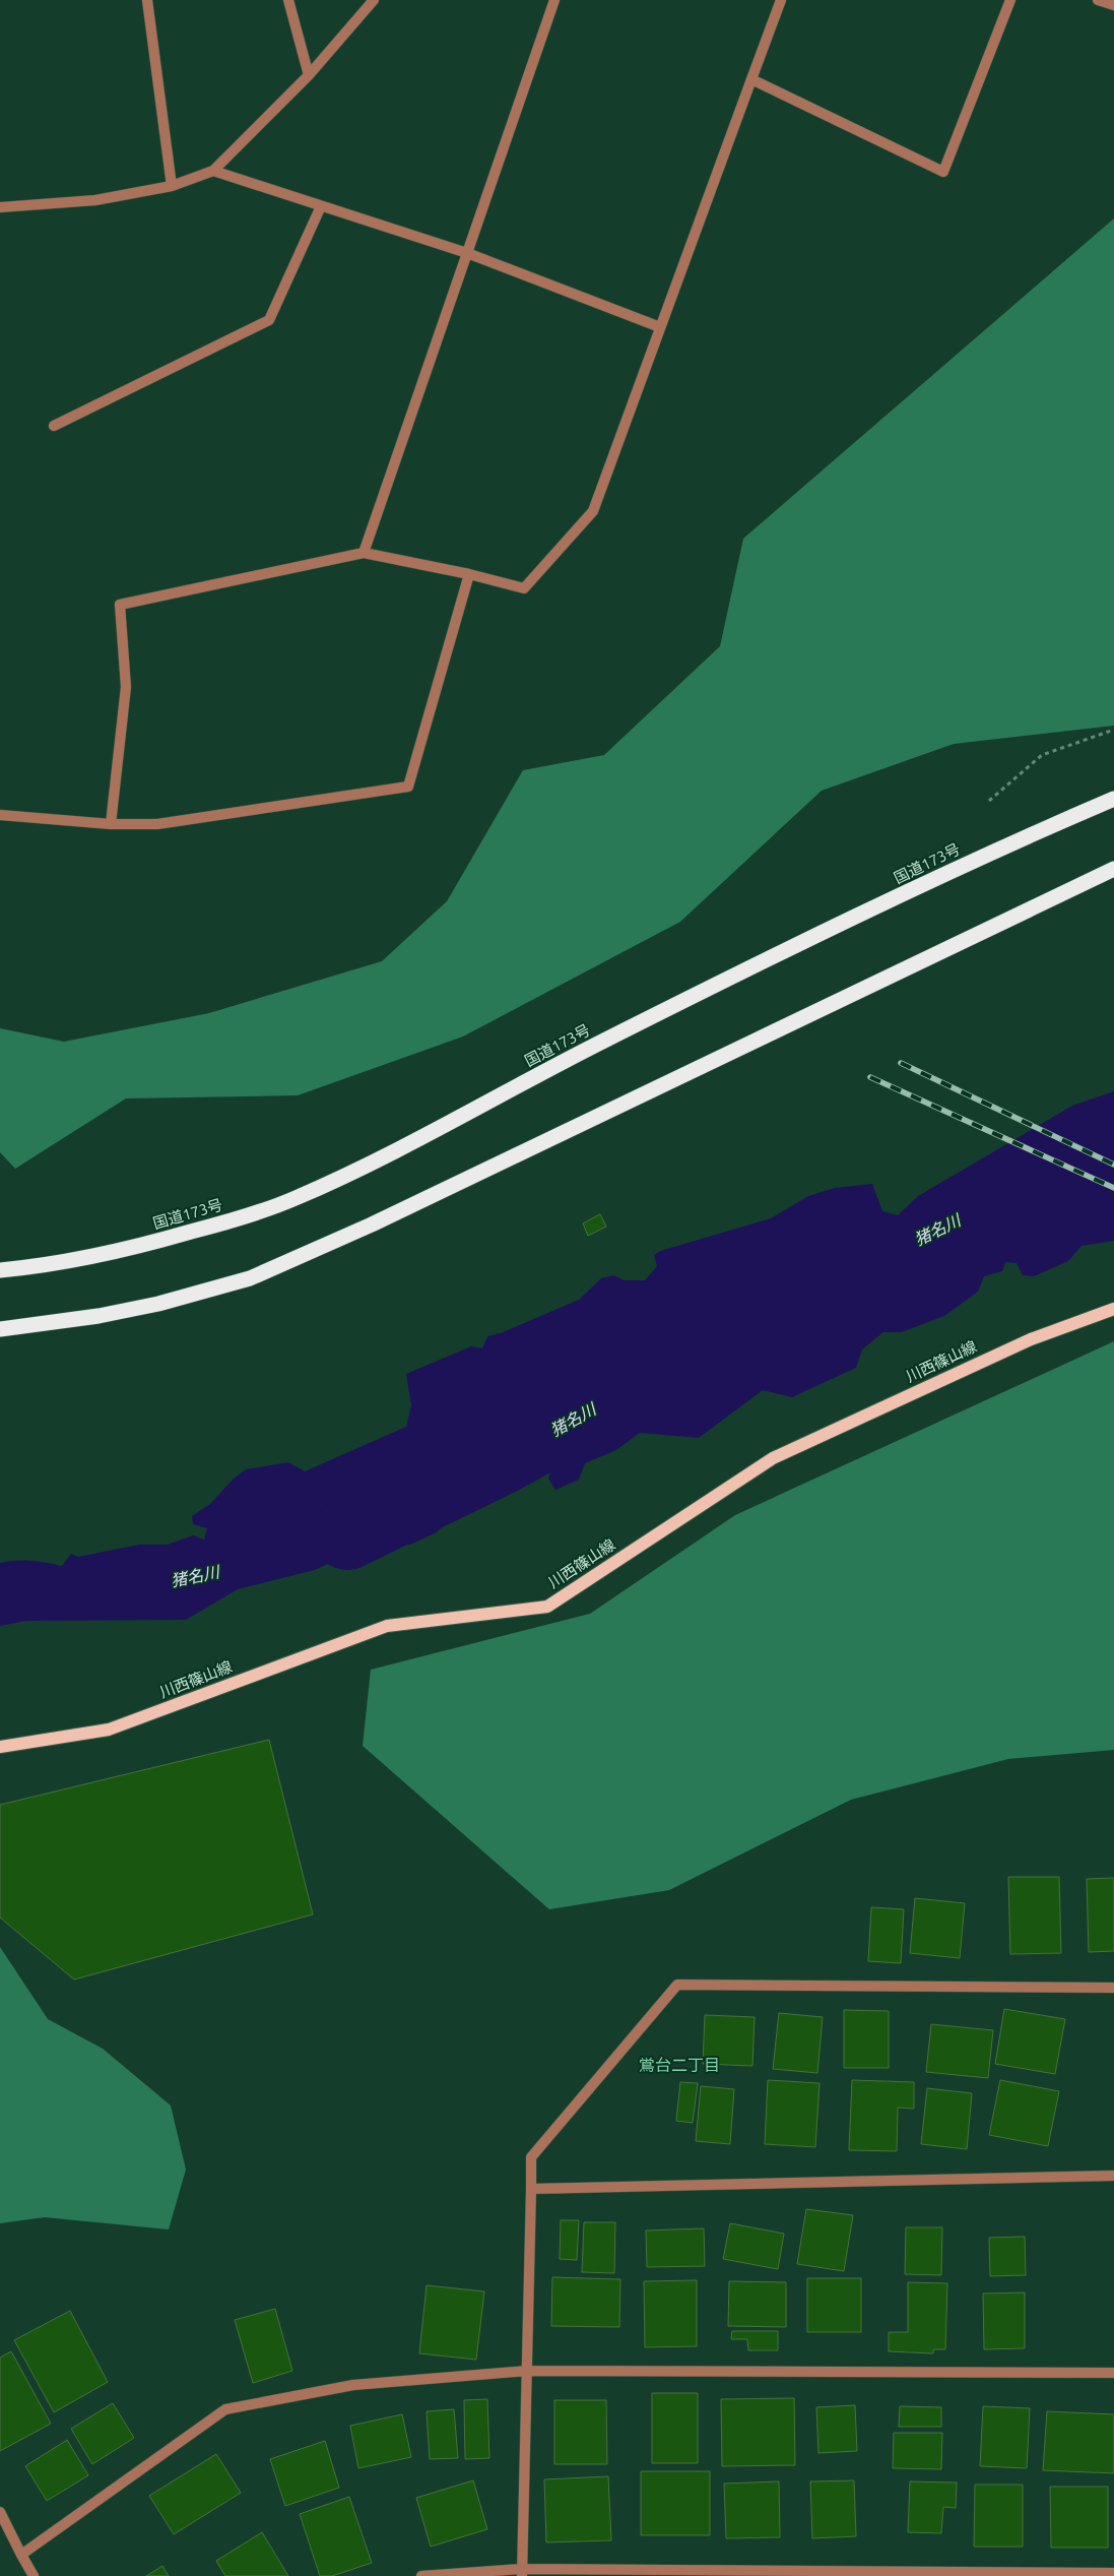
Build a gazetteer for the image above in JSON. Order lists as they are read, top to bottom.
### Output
{
  "streets": {
    "highway": ["国道173号"],
    "main road": ["川西篠山線"]
  },
  "districts": ["鴬台二丁目"],
  "water": ["猪名川"]
}
